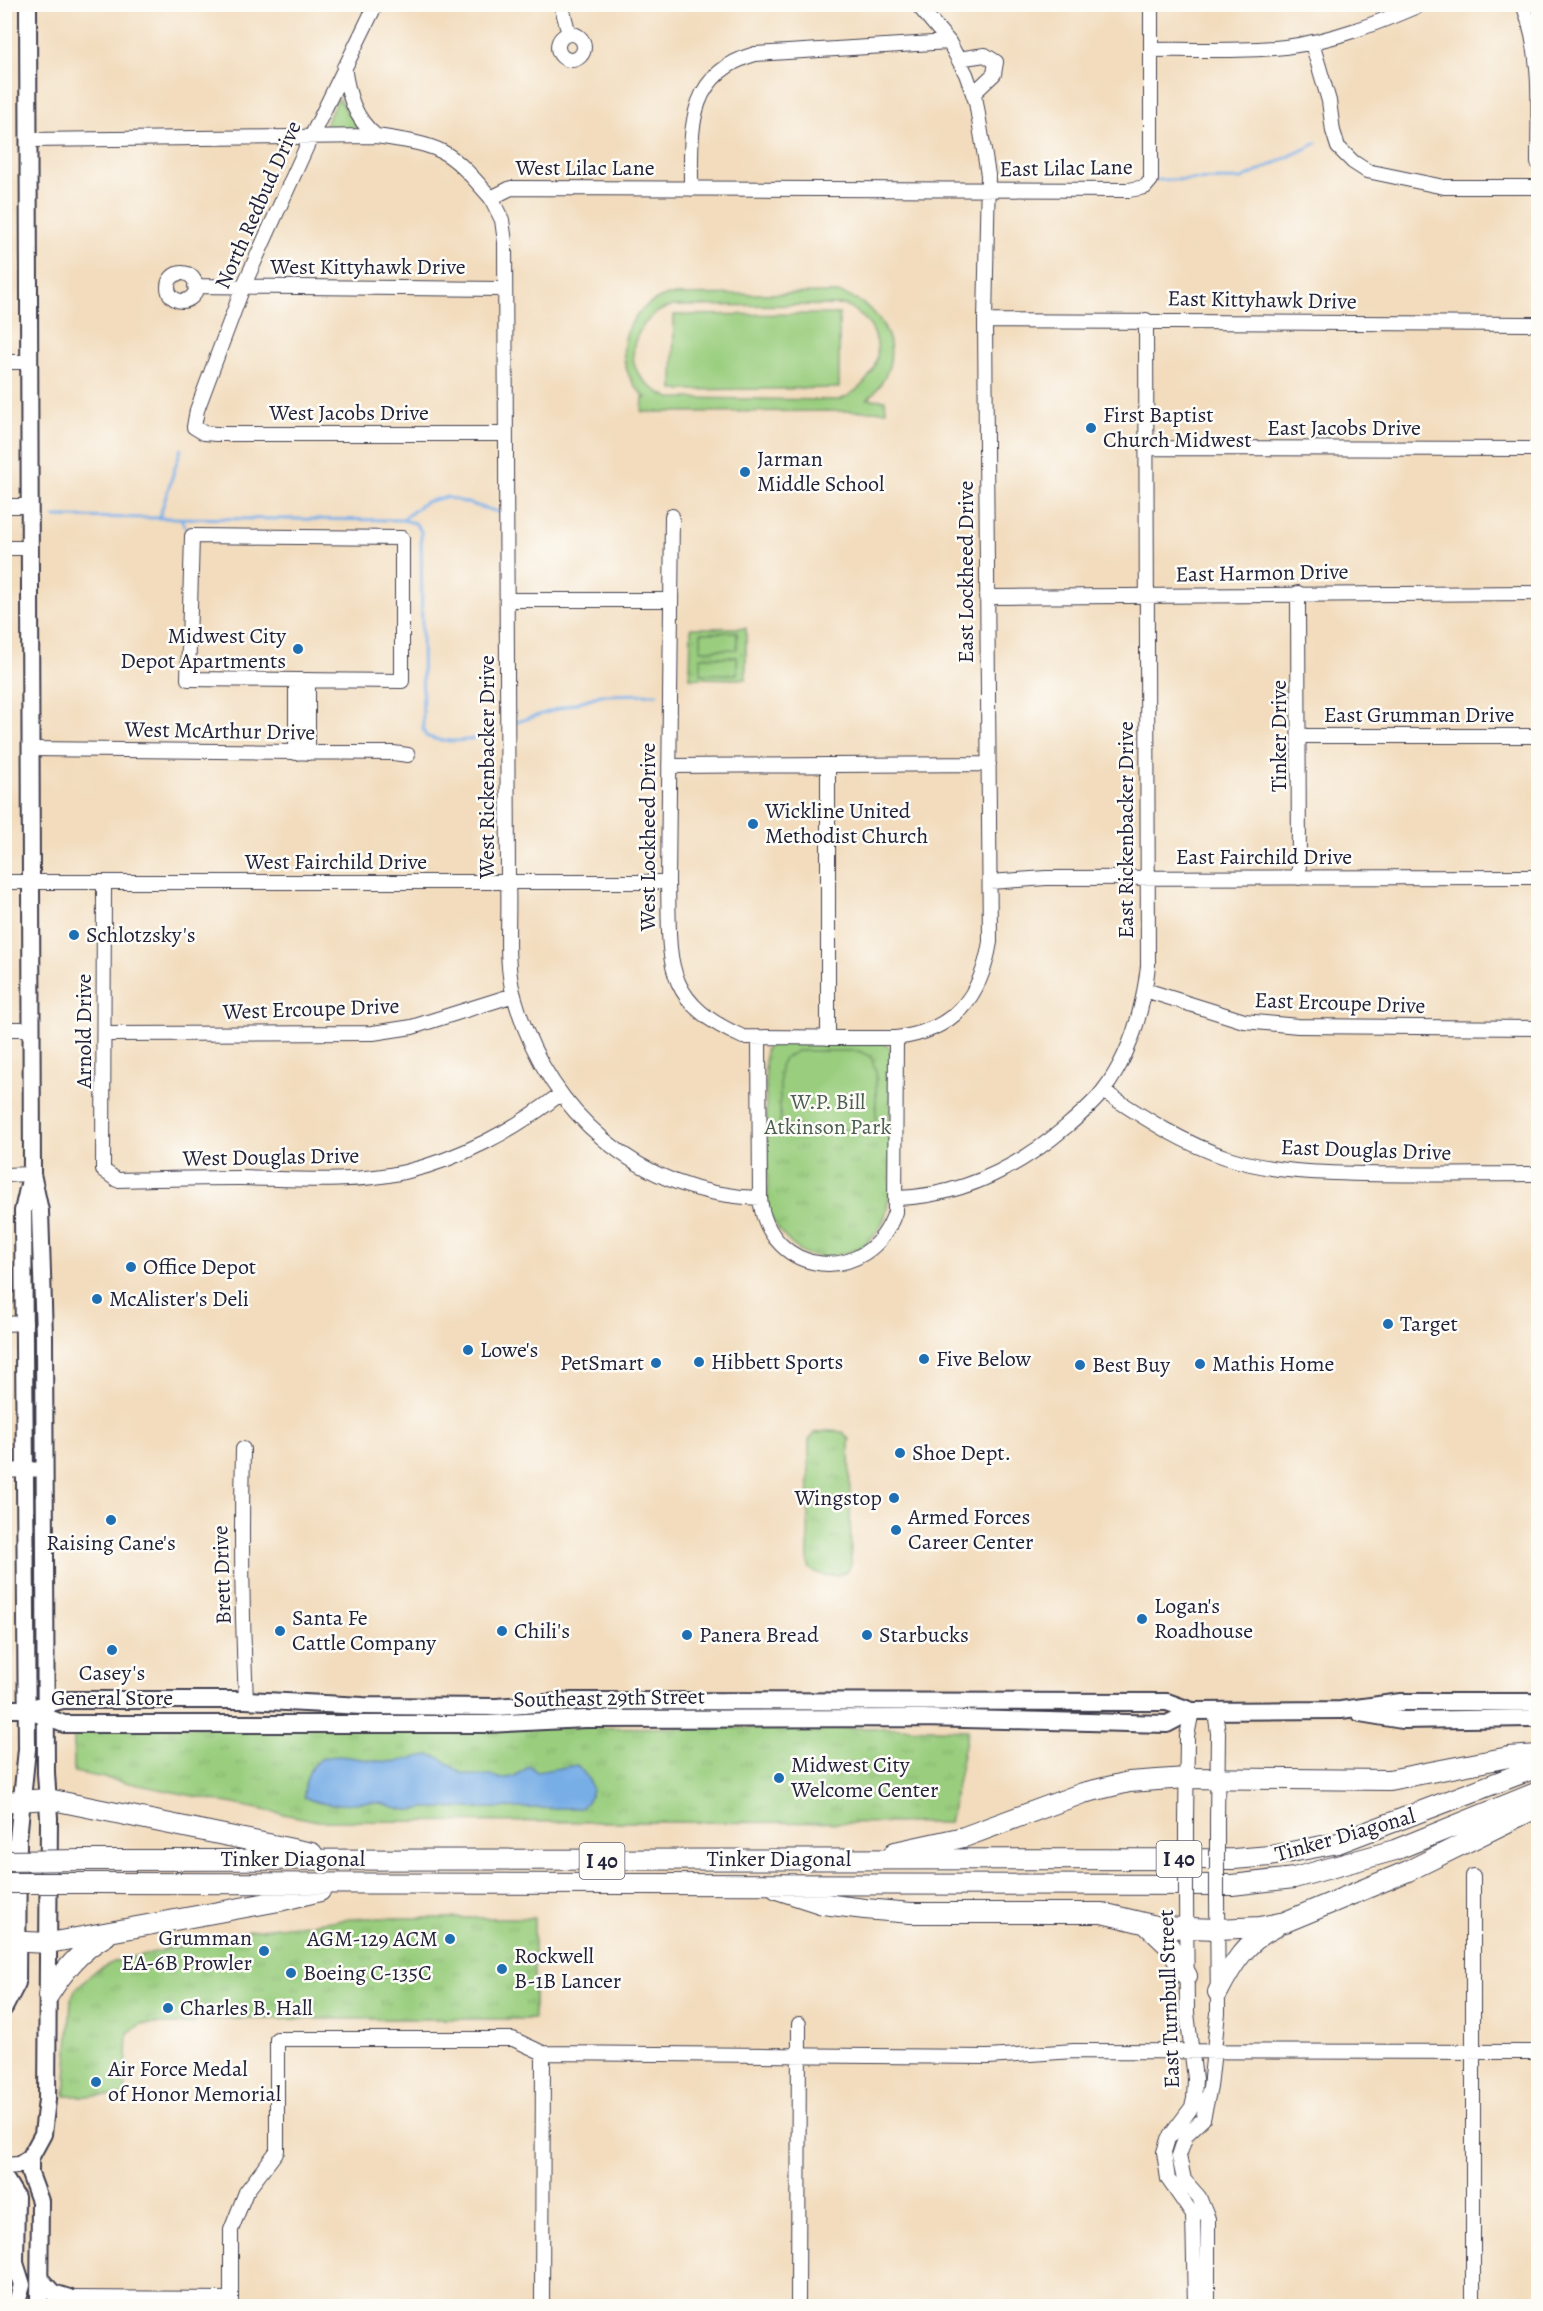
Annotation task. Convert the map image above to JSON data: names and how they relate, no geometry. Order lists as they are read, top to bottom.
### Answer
{
  "streets": {
    "highway": ["Tinker Diagonal", "I 40"],
    "main road": ["Southeast 29th Street"],
    "street": [
      "West Lilac Lane",
      "East Lilac Lane",
      "North Redbud Drive",
      "West Kittyhawk Drive",
      "East Kittyhawk Drive",
      "West Jacobs Drive",
      "East Jacobs Drive",
      "East Lockheed Drive",
      "East Harmon Drive",
      "East Grumman Drive",
      "West McArthur Drive",
      "Tinker Drive",
      "West Rickenbacker Drive",
      "East Rickenbacker Drive",
      "West Lockheed Drive",
      "East Fairchild Drive",
      "West Fairchild Drive",
      "East Ercoupe Drive",
      "West Ercoupe Drive",
      "Arnold Drive",
      "East Douglas Drive",
      "West Douglas Drive",
      "Brett Drive",
      "East Turnbull Street"
    ]
  },
  "crossings": [
    ["West Lilac Lane", "East Lilac Lane"],
    ["West Lilac Lane", "North Redbud Drive"],
    ["West Lilac Lane", "East Lockheed Drive"],
    ["West Lilac Lane", "West Rickenbacker Drive"],
    ["East Lilac Lane", "East Lockheed Drive"],
    ["North Redbud Drive", "West Kittyhawk Drive"],
    ["North Redbud Drive", "West Jacobs Drive"],
    ["West Kittyhawk Drive", "West Rickenbacker Drive"],
    ["East Kittyhawk Drive", "East Lockheed Drive"],
    ["East Kittyhawk Drive", "East Rickenbacker Drive"],
    ["West Jacobs Drive", "West Rickenbacker Drive"],
    ["East Jacobs Drive", "East Rickenbacker Drive"],
    ["East Lockheed Drive", "East Harmon Drive"],
    ["East Lockheed Drive", "West Lockheed Drive"],
    ["East Lockheed Drive", "East Fairchild Drive"],
    ["East Harmon Drive", "Tinker Drive"],
    ["East Harmon Drive", "East Rickenbacker Drive"],
    ["East Grumman Drive", "Tinker Drive"],
    ["Tinker Drive", "East Fairchild Drive"],
    ["West Rickenbacker Drive", "West Fairchild Drive"],
    ["West Rickenbacker Drive", "West Ercoupe Drive"],
    ["West Rickenbacker Drive", "West Douglas Drive"],
    ["East Rickenbacker Drive", "East Fairchild Drive"],
    ["East Rickenbacker Drive", "East Ercoupe Drive"],
    ["East Rickenbacker Drive", "East Douglas Drive"],
    ["West Lockheed Drive", "West Fairchild Drive"],
    ["West Fairchild Drive", "Arnold Drive"],
    ["West Ercoupe Drive", "Arnold Drive"],
    ["Arnold Drive", "West Douglas Drive"],
    ["Brett Drive", "Southeast 29th Street"],
    ["Southeast 29th Street", "East Turnbull Street"]
  ],
  "parks": ["W.P. Bill Atkinson Park"],
  "places": [
    "First Baptist Church Midwest",
    "Jarman Middle School",
    "Midwest City Depot Apartments",
    "Wickline United Methodist Church",
    "Schlotzsky's",
    "Office Depot",
    "McAlister's Deli",
    "Target",
    "Lowe's",
    "Five Below",
    "Hibbett Sports",
    "PetSmart",
    "Mathis Home",
    "Best Buy",
    "Shoe Dept.",
    "Wingstop",
    "Raising Cane's",
    "Armed Forces Career Center",
    "Logan's Roadhouse",
    "Santa Fe Cattle Company",
    "Chili's",
    "Panera Bread",
    "Starbucks",
    "Casey's General Store",
    "Midwest City Welcome Center",
    "AGM-129 ACM",
    "Grumman EA-6B Prowler",
    "Rockwell B-1B Lancer",
    "Boeing C-135C",
    "Charles B. Hall",
    "Air Force Medal of Honor Memorial"
  ]
}
